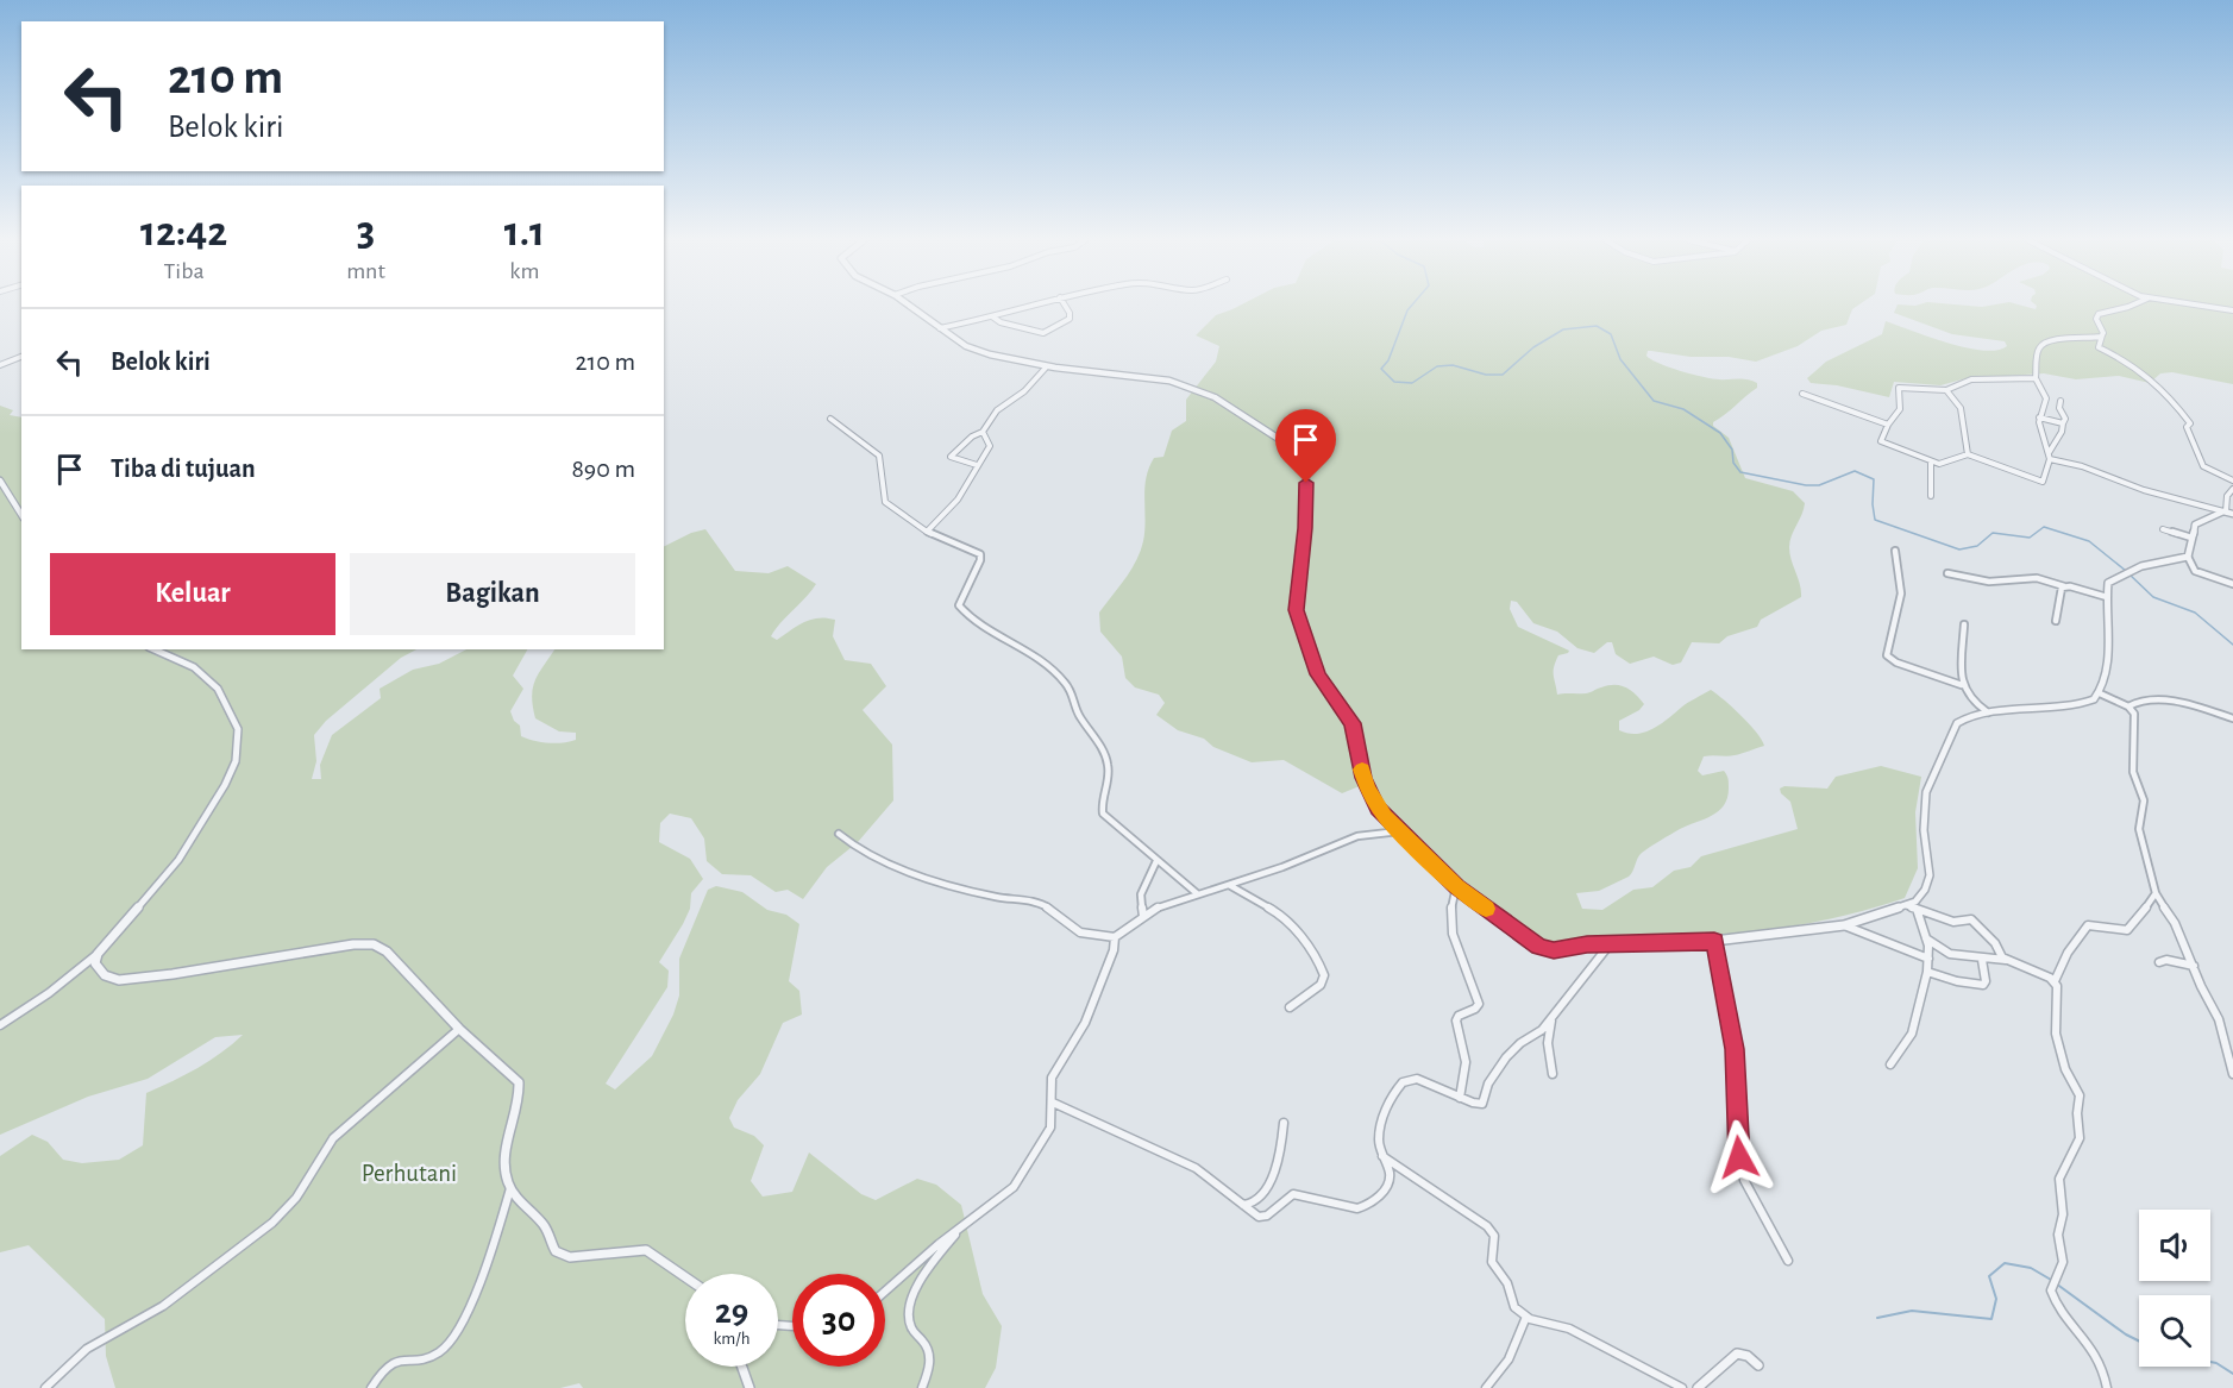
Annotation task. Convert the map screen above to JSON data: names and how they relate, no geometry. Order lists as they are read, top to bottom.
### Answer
{
  "parks": ["Perhutani"],
  "page": {
    "turn": ["210 m", "Belok kiri"],
    "eta": [
      "12:42",
      "Tiba",
      "3",
      "mnt",
      "1.1",
      "km"
    ],
    "list": [
      {
        "name": "Belok kiri",
        "value": "210 m"
      },
      {
        "name": "Tiba di tujuan",
        "value": "890 m"
      }
    ],
    "buttons": ["Keluar", "Bagikan"],
    "speed": "29 km/h",
    "limit": "30"
  }
}
